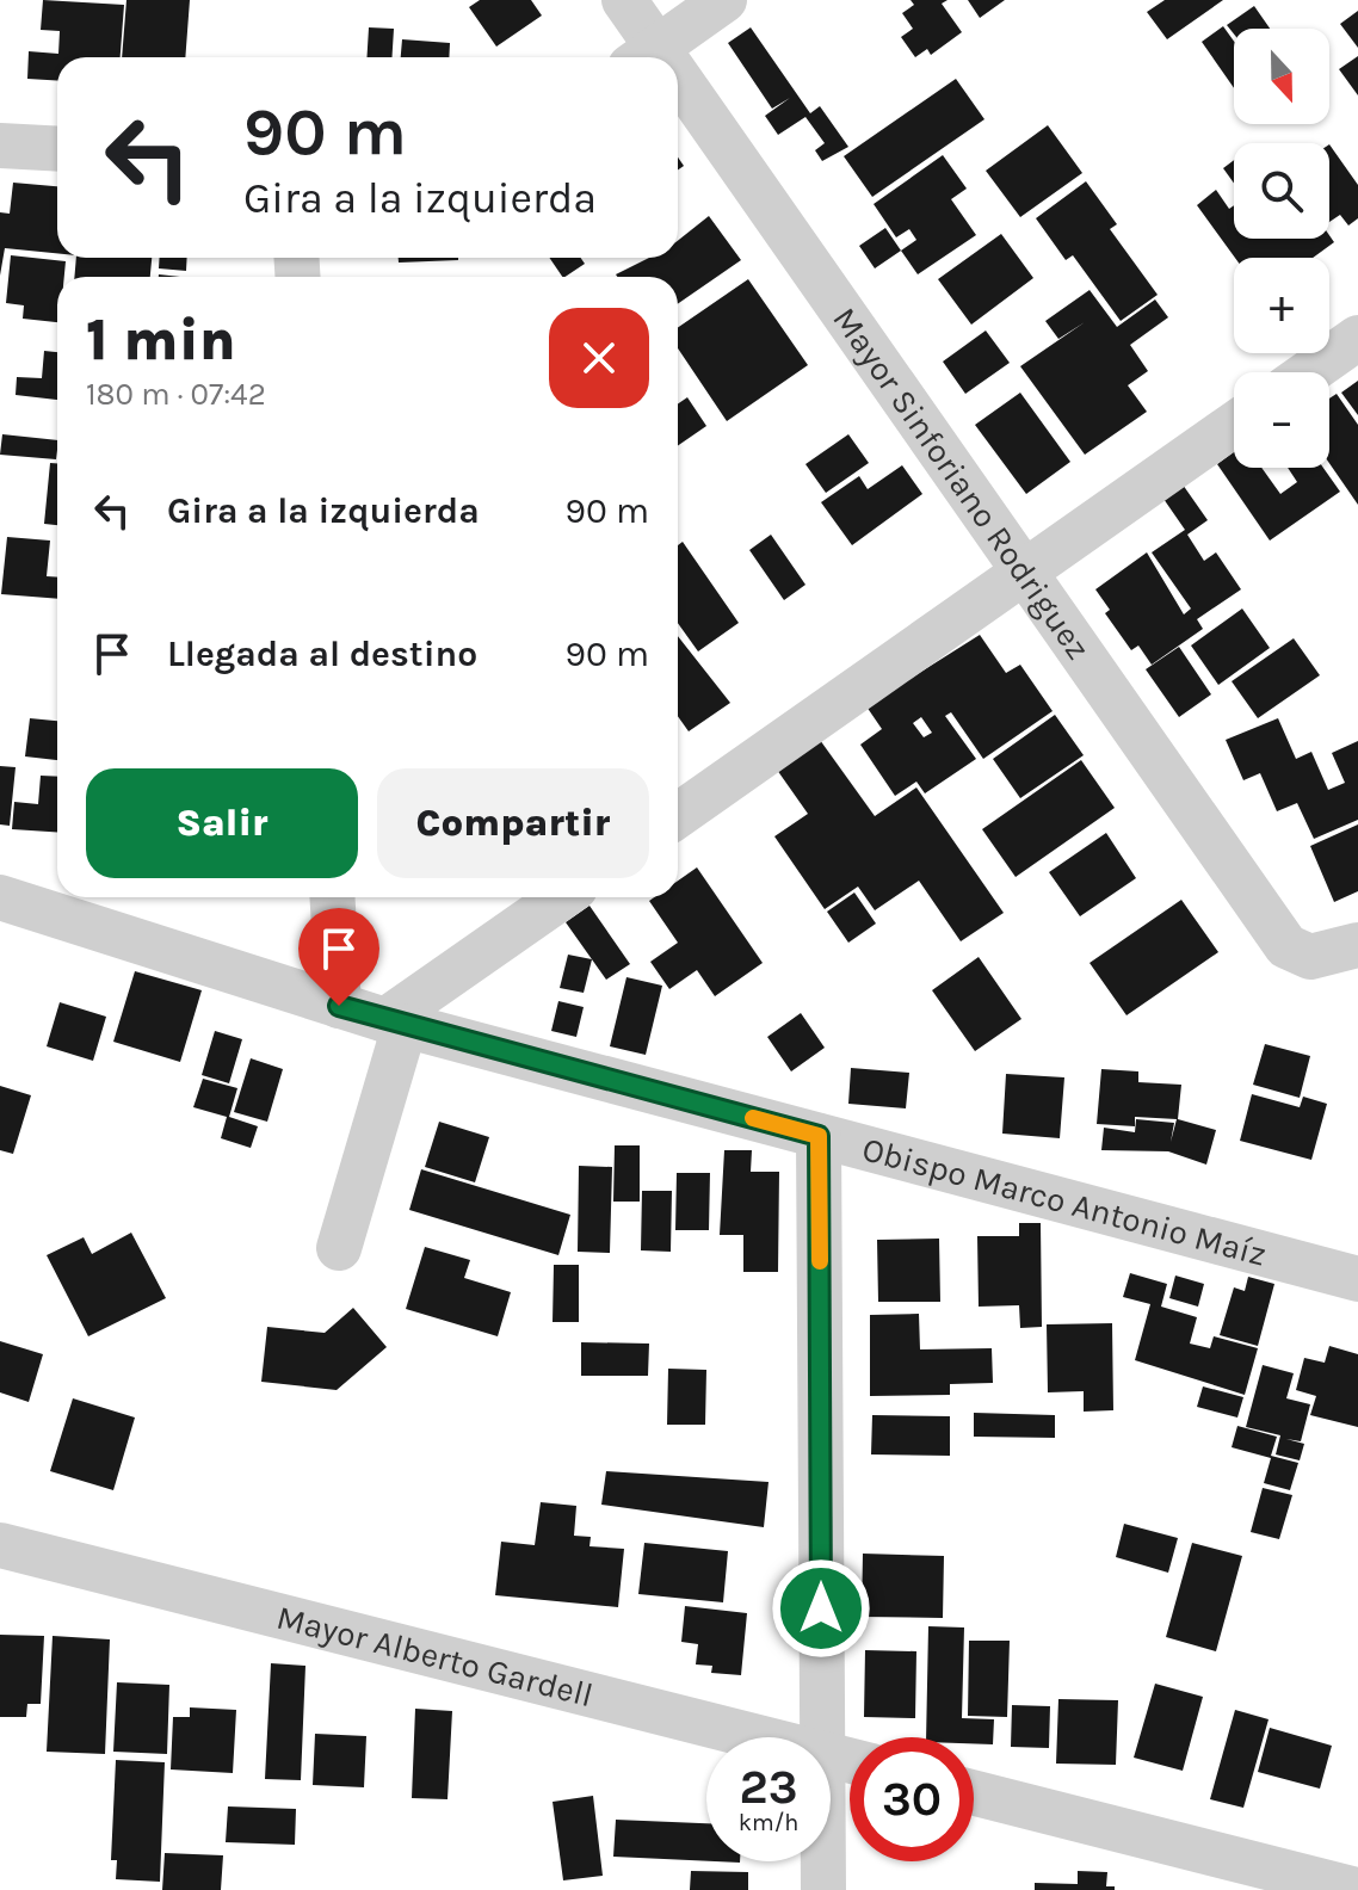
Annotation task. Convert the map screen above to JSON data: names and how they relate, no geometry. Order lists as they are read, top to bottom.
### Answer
{
  "streets": {
    "street": ["Mayor Sinforiano Rodriguez", "Obispo Marco Antonio Maíz", "Mayor Alberto Gardell"]
  },
  "north": "bottom",
  "page": {
    "map_buttons": ["+", "−"],
    "turn": ["90 m", "Gira a la izquierda"],
    "heading": ["1 min", "180 m · 07:42"],
    "list": [
      {
        "name": "Gira a la izquierda",
        "value": "90 m"
      },
      {
        "name": "Llegada al destino",
        "value": "90 m"
      }
    ],
    "buttons": ["Salir", "Compartir"],
    "speed": "23 km/h",
    "limit": "30"
  }
}
